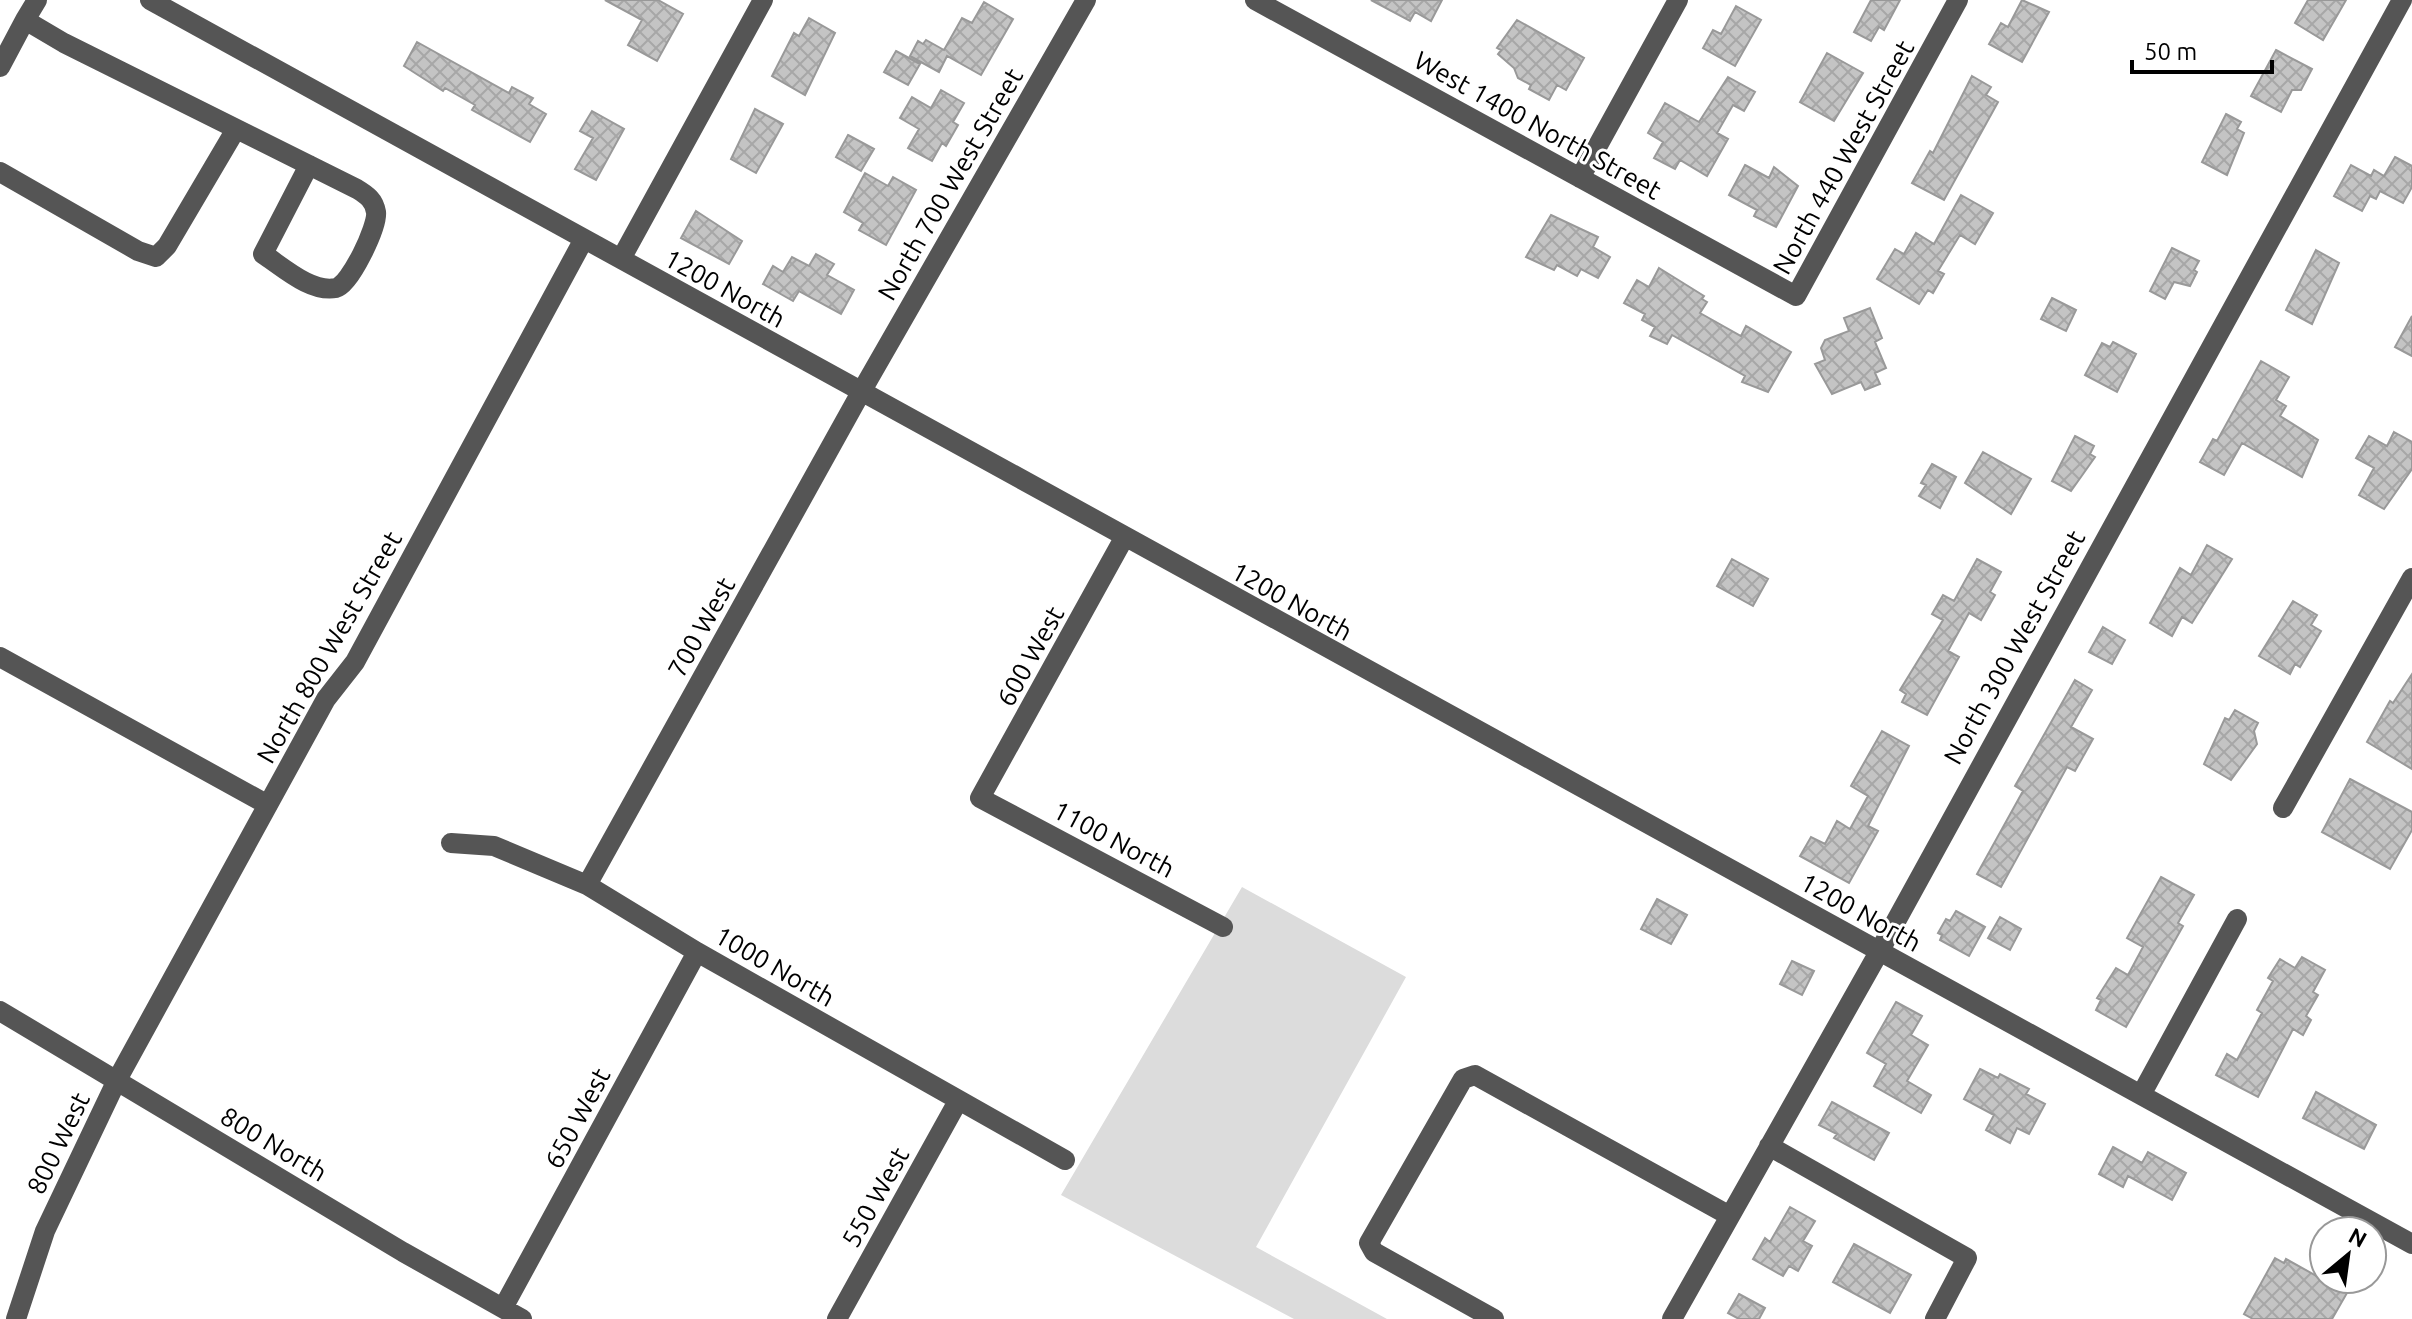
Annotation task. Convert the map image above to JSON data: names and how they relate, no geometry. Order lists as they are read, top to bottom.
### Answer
{
  "streets": {
    "street": [
      "West 1400 North Street",
      "North 440 West Street",
      "North 700 West Street",
      "1200 North",
      "700 West",
      "North 800 West Street",
      "North 300 West Street",
      "600 West",
      "1100 North",
      "1000 North",
      "650 West",
      "800 West",
      "800 North",
      "550 West"
    ]
  },
  "crossings": [
    ["West 1400 North Street", "North 440 West Street"],
    ["North 700 West Street", "1200 North"],
    ["North 700 West Street", "700 West"],
    ["1200 North", "700 West"],
    ["1200 North", "North 800 West Street"],
    ["1200 North", "North 300 West Street"],
    ["1200 North", "600 West"],
    ["700 West", "1000 North"],
    ["North 800 West Street", "800 West"],
    ["North 800 West Street", "800 North"],
    ["600 West", "1100 North"],
    ["1000 North", "650 West"],
    ["1000 North", "550 West"],
    ["650 West", "800 North"],
    ["800 West", "800 North"]
  ],
  "scale_bar": "50 m",
  "north": "top right"
}
